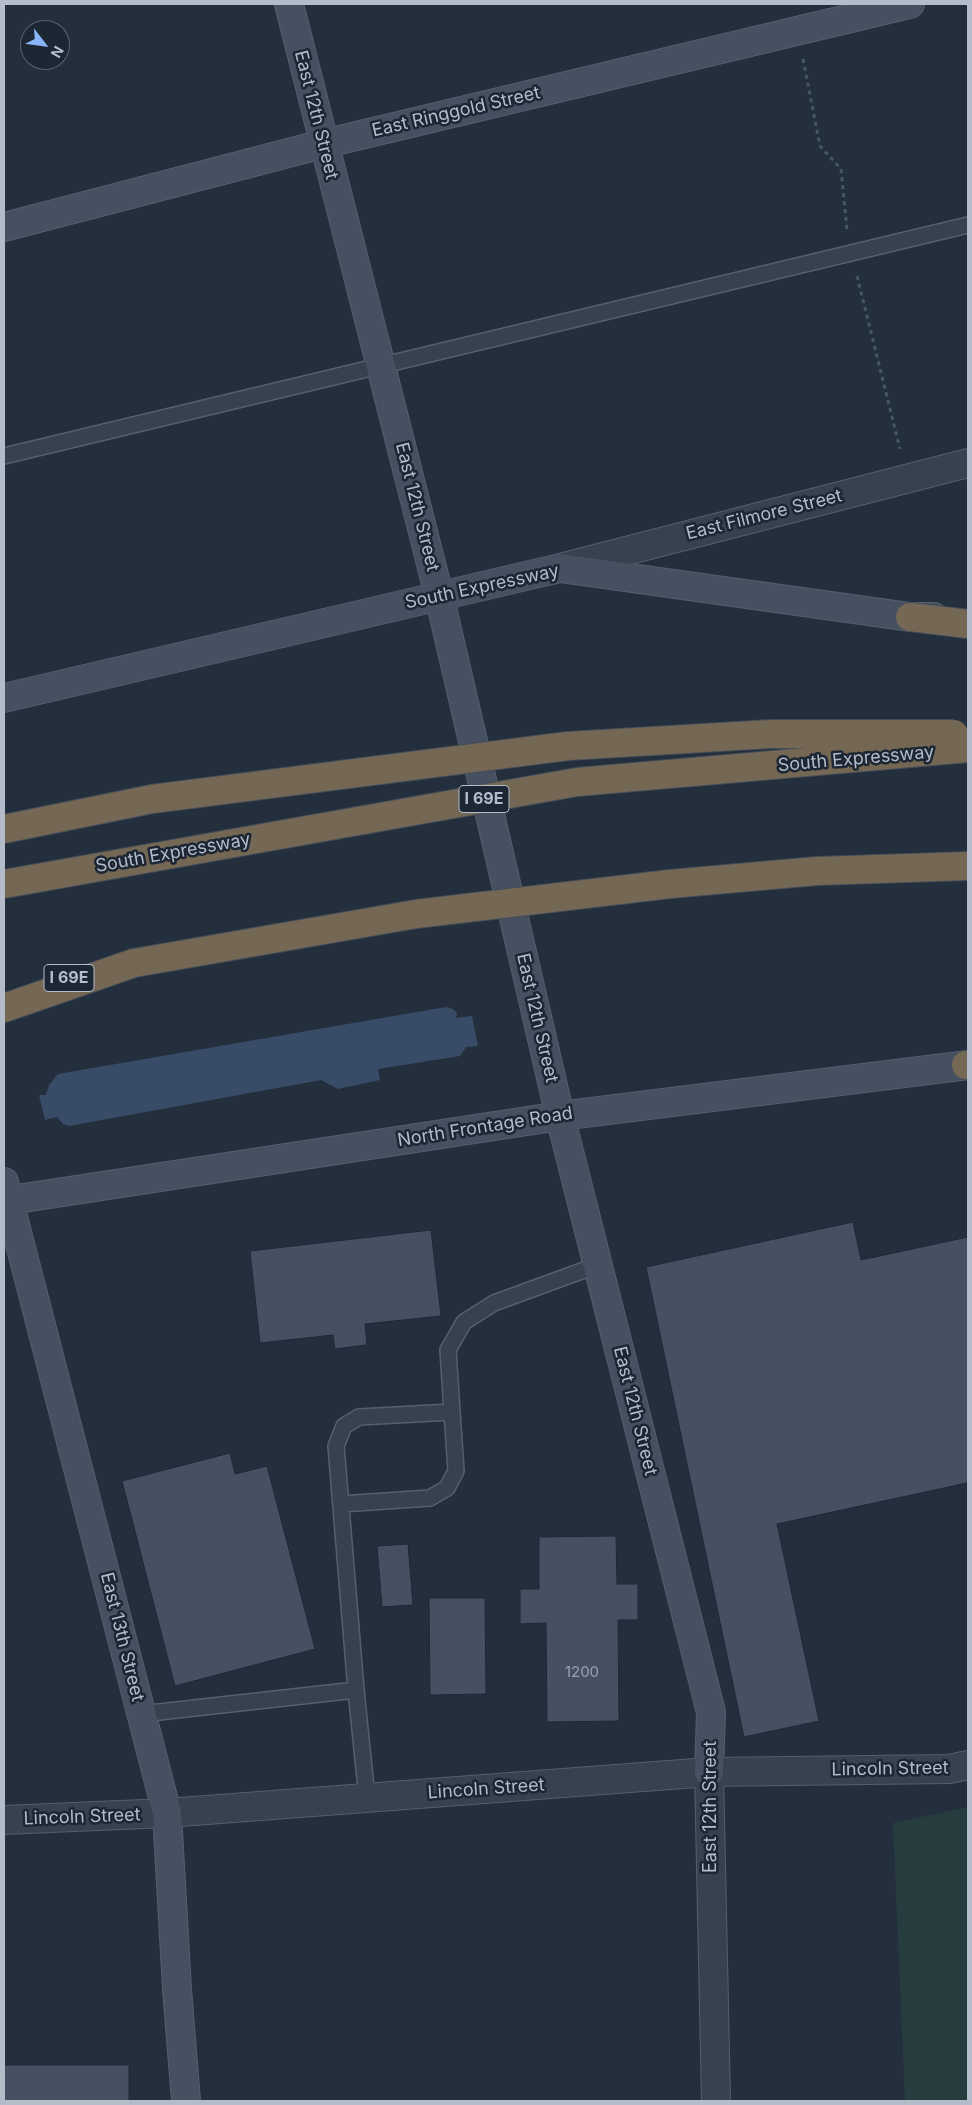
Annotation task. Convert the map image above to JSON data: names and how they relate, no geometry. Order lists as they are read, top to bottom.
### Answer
{
  "streets": {
    "highway": ["South Expressway", "I 69E"],
    "main road": [
      "East Ringgold Street",
      "East 12th Street",
      "North Frontage Road",
      "East 13th Street"
    ],
    "street": ["East Filmore Street", "Lincoln Street"]
  },
  "crossings": [
    ["East Ringgold Street", "East 12th Street"],
    ["East 12th Street", "South Expressway"],
    ["East 12th Street", "North Frontage Road"],
    ["East 12th Street", "Lincoln Street"],
    ["East Filmore Street", "South Expressway"],
    ["North Frontage Road", "East 13th Street"],
    ["East 13th Street", "Lincoln Street"]
  ],
  "house_numbers": ["1200"],
  "north": "bottom right"
}
